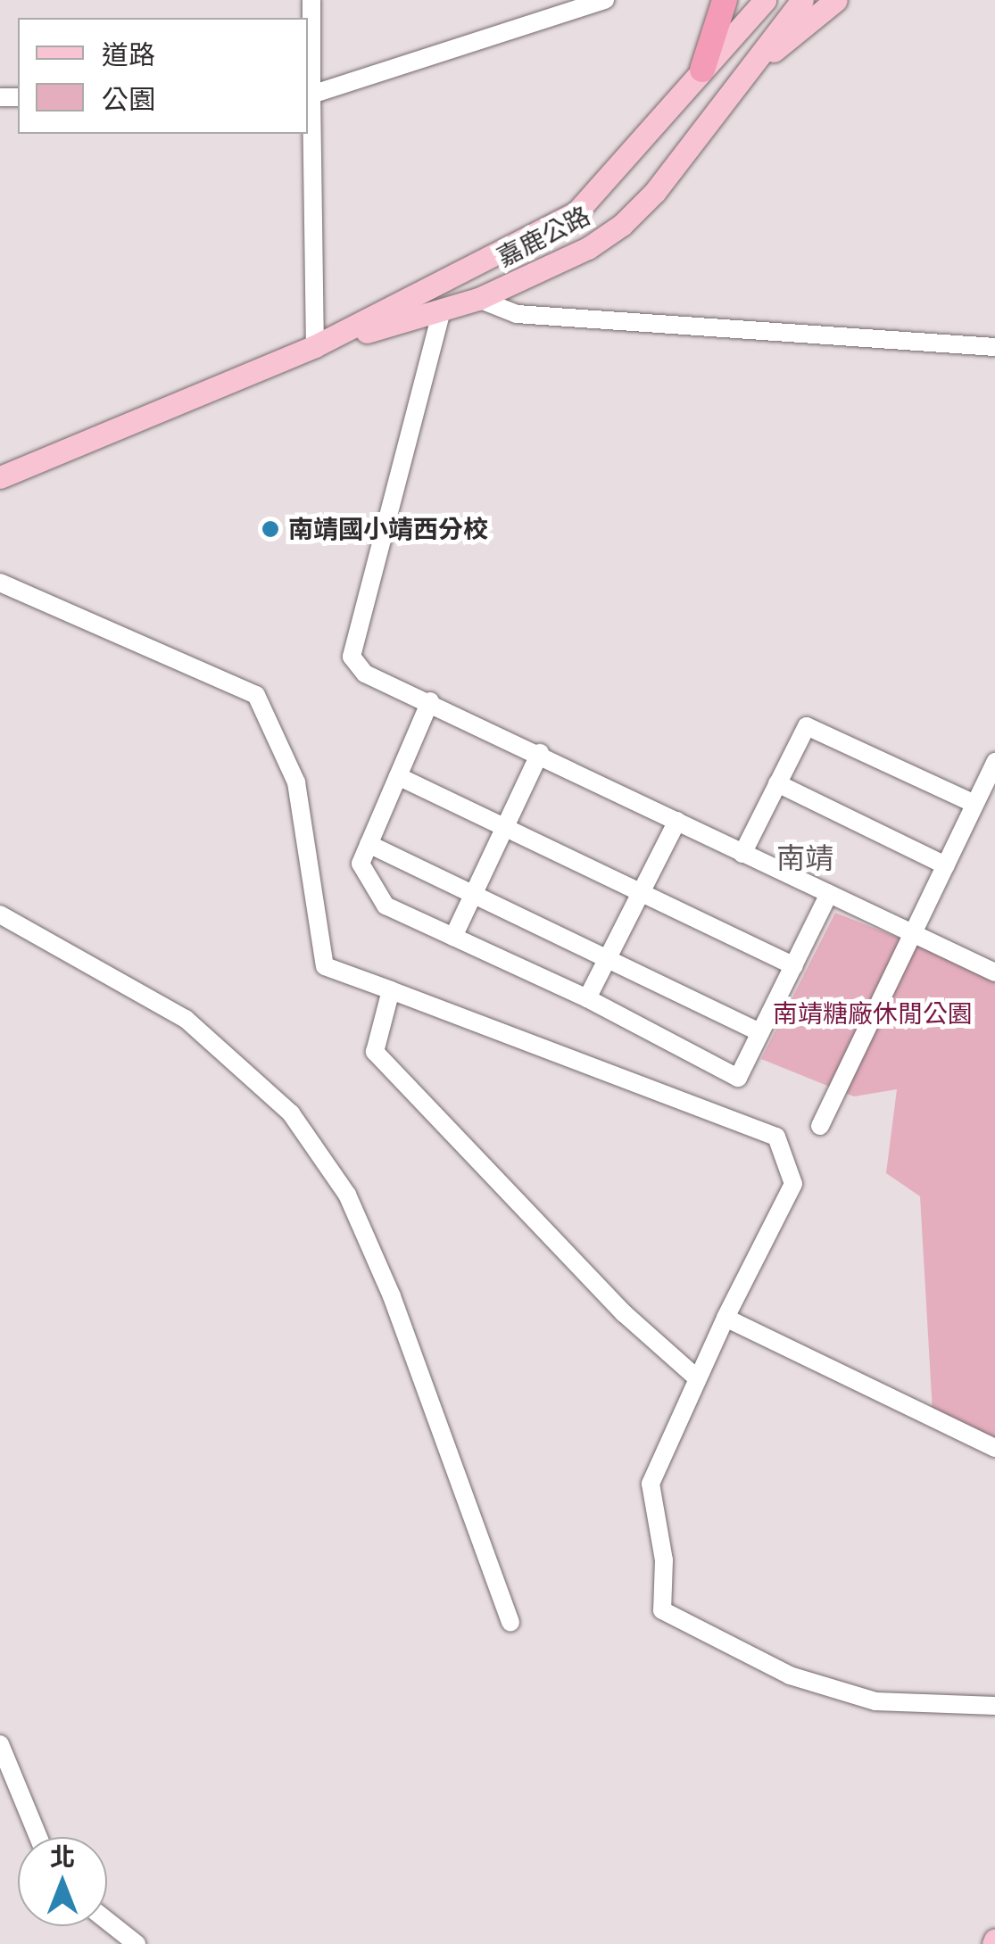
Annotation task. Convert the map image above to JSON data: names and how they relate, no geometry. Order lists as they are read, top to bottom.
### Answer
{
  "streets": {
    "main road": ["嘉鹿公路"]
  },
  "districts": ["南靖"],
  "parks": ["南靖糖廠休閒公園"],
  "places": ["南靖國小靖西分校"],
  "legend": ["道路", "公園"],
  "north": "top"
}
